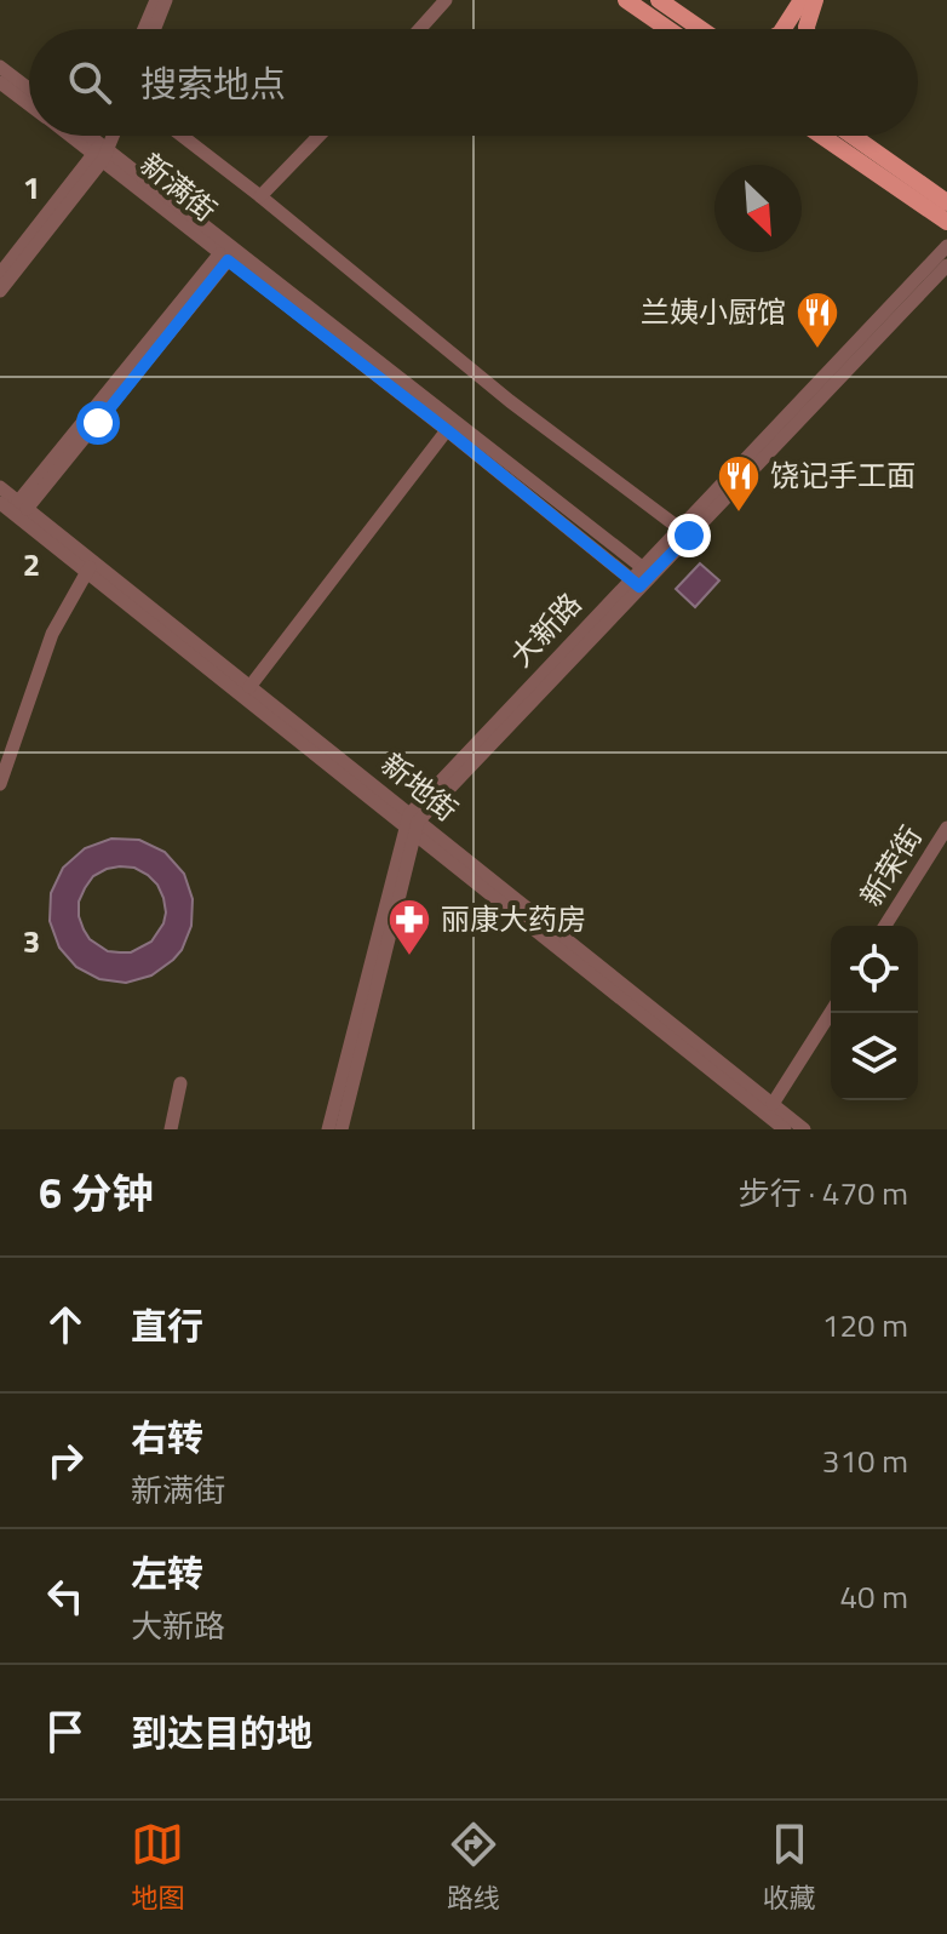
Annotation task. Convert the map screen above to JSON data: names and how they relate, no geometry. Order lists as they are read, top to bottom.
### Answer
{
  "streets": {
    "street": [
      "新满街",
      "大新路",
      "新地街",
      "新荣街"
    ]
  },
  "crossings": [
    ["新满街", "大新路"],
    ["大新路", "新地街"]
  ],
  "places": {
    "restaurant": ["兰姨小厨馆", "饶记手工面"],
    "pharmacy": ["丽康大药房"]
  },
  "north": "bottom right",
  "page": {
    "search": "搜索地点",
    "heading": ["6 分钟", "步行 · 470 m"],
    "list": [
      ["直行", "120 m"],
      ["右转", "新满街", "310 m"],
      ["左转", "大新路", "40 m"],
      "到达目的地"
    ],
    "nav": ["地图", "路线", "收藏"]
  },
  "grid": {
    "rows": ["1", "2", "3"]
  }
}
